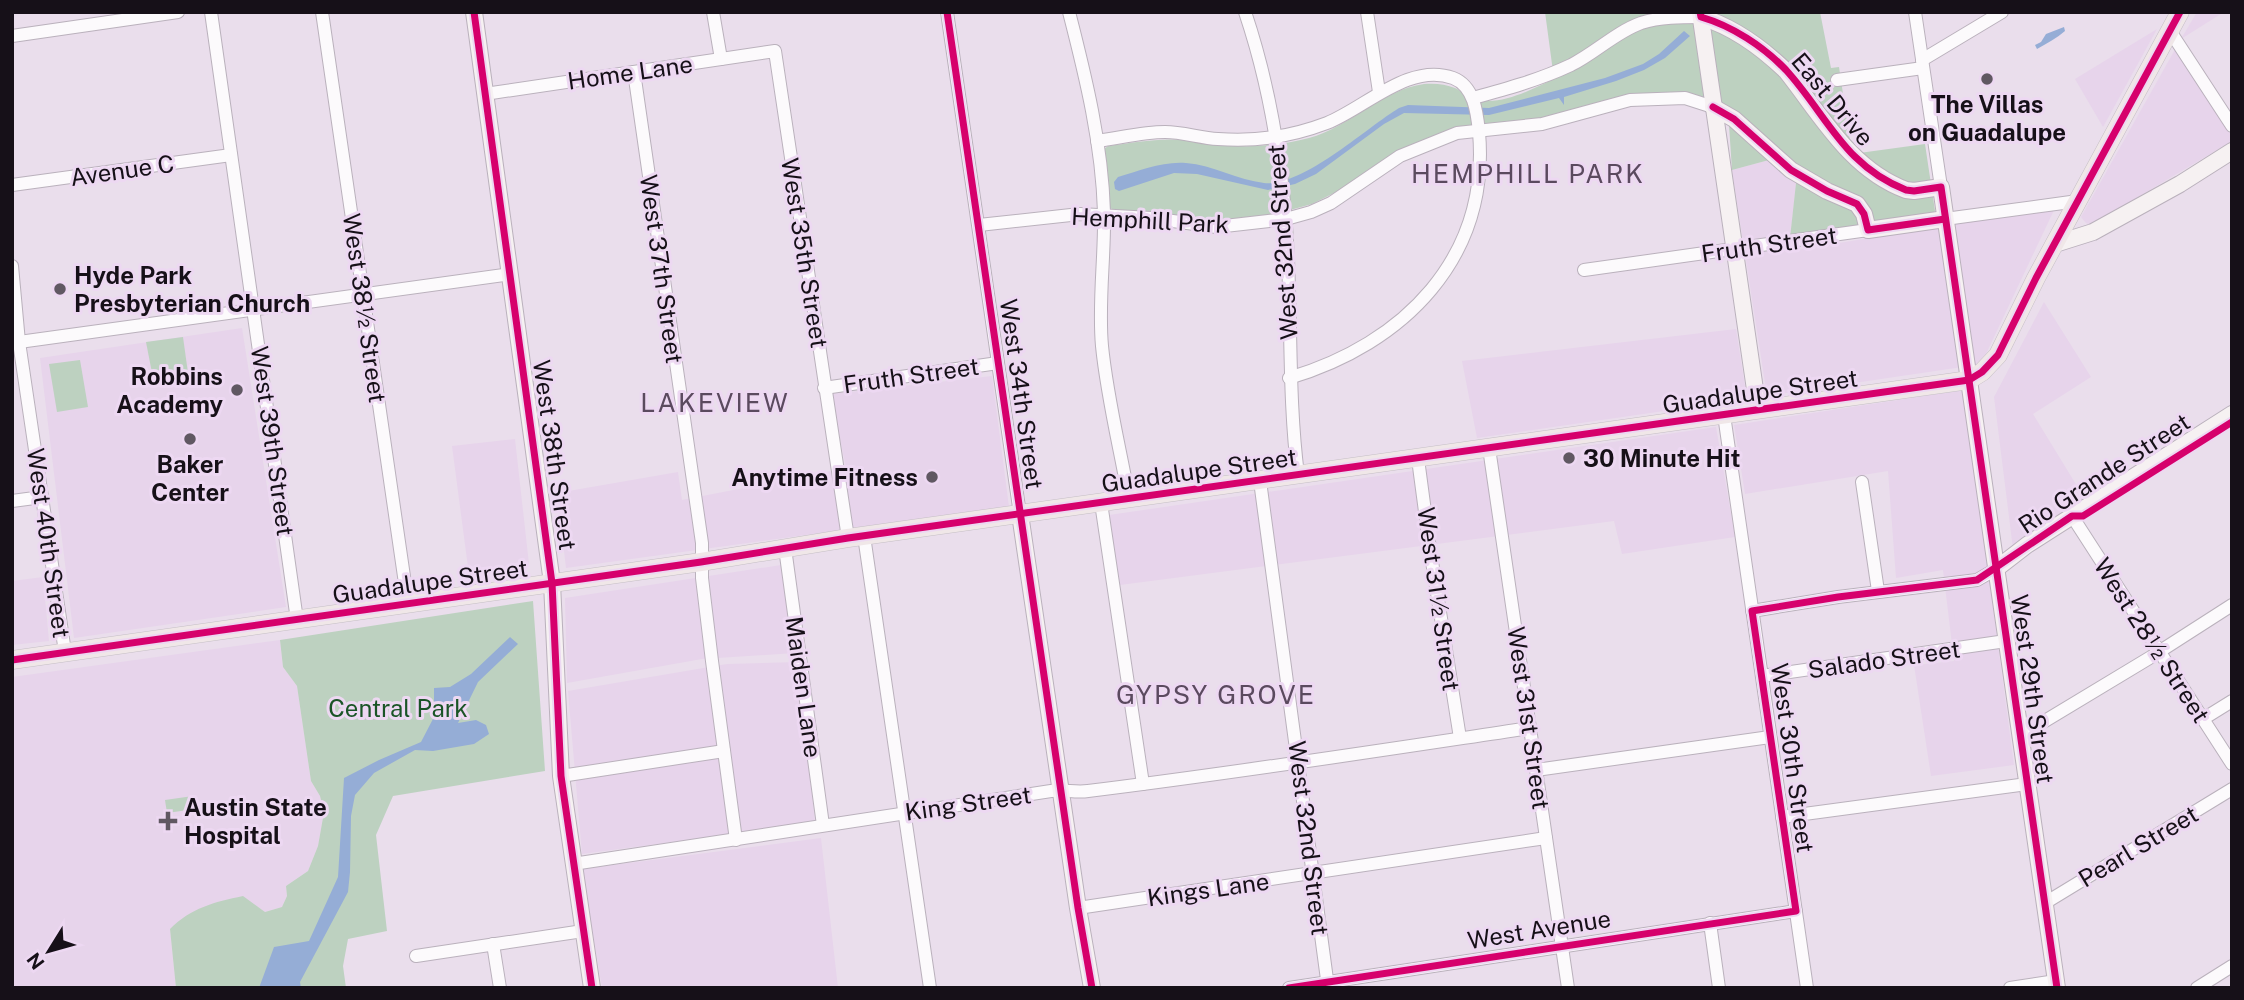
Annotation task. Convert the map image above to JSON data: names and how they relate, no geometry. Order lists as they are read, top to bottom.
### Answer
{
  "streets": {
    "main road": ["Guadalupe Street"],
    "street": [
      "Home Lane",
      "East Drive",
      "Avenue C",
      "Hemphill Park",
      "West 32nd Street",
      "Fruth Street",
      "West 35th Street",
      "West 37th Street",
      "West 38½ Street",
      "West 34th Street",
      "West 39th Street",
      "West 38th Street",
      "Rio Grande Street",
      "West 40th Street",
      "West 31½ Street",
      "West 28½ Street",
      "Salado Street",
      "Maiden Lane",
      "West 29th Street",
      "West 31st Street",
      "West 30th Street",
      "King Street",
      "Pearl Street",
      "Kings Lane",
      "West Avenue"
    ]
  },
  "crossings": [
    ["Home Lane", "West 35th Street"],
    ["Home Lane", "West 37th Street"],
    ["Home Lane", "West 38th Street"],
    ["East Drive", "Hemphill Park"],
    ["East Drive", "West 29th Street"],
    ["Avenue C", "West 39th Street"],
    ["Hemphill Park", "West 32nd Street"],
    ["Hemphill Park", "West 34th Street"],
    ["West 32nd Street", "Guadalupe Street"],
    ["West 32nd Street", "King Street"],
    ["West 32nd Street", "Kings Lane"],
    ["West 32nd Street", "West Avenue"],
    ["Fruth Street", "West 35th Street"],
    ["Fruth Street", "West 34th Street"],
    ["Fruth Street", "West 29th Street"],
    ["West 35th Street", "Guadalupe Street"],
    ["West 35th Street", "King Street"],
    ["West 37th Street", "Guadalupe Street"],
    ["West 37th Street", "King Street"],
    ["West 38½ Street", "Guadalupe Street"],
    ["Guadalupe Street", "West 34th Street"],
    ["Guadalupe Street", "West 39th Street"],
    ["Guadalupe Street", "West 38th Street"],
    ["Guadalupe Street", "West 40th Street"],
    ["Guadalupe Street", "West 31½ Street"],
    ["Guadalupe Street", "Maiden Lane"],
    ["Guadalupe Street", "West 29th Street"],
    ["Guadalupe Street", "West 31st Street"],
    ["Guadalupe Street", "West 30th Street"],
    ["West 34th Street", "King Street"],
    ["West 34th Street", "Kings Lane"],
    ["West 38th Street", "King Street"],
    ["Rio Grande Street", "West 28½ Street"],
    ["Rio Grande Street", "West 29th Street"],
    ["Rio Grande Street", "West 30th Street"],
    ["West 31½ Street", "King Street"],
    ["Salado Street", "West 29th Street"],
    ["Salado Street", "West 30th Street"],
    ["Maiden Lane", "King Street"],
    ["West 29th Street", "Pearl Street"],
    ["West 31st Street", "King Street"],
    ["West 31st Street", "Kings Lane"],
    ["West 31st Street", "West Avenue"],
    ["West 30th Street", "West Avenue"]
  ],
  "districts": ["HEMPHILL PARK", "LAKEVIEW", "GYPSY GROVE"],
  "parks": ["Central Park"],
  "places": {
    "other": [
      "The Villas on Guadalupe",
      "Hyde Park Presbyterian Church",
      "Robbins Academy",
      "Baker Center",
      "30 Minute Hit",
      "Anytime Fitness"
    ],
    "health": ["Austin State Hospital"]
  },
  "north": "bottom left"
}
